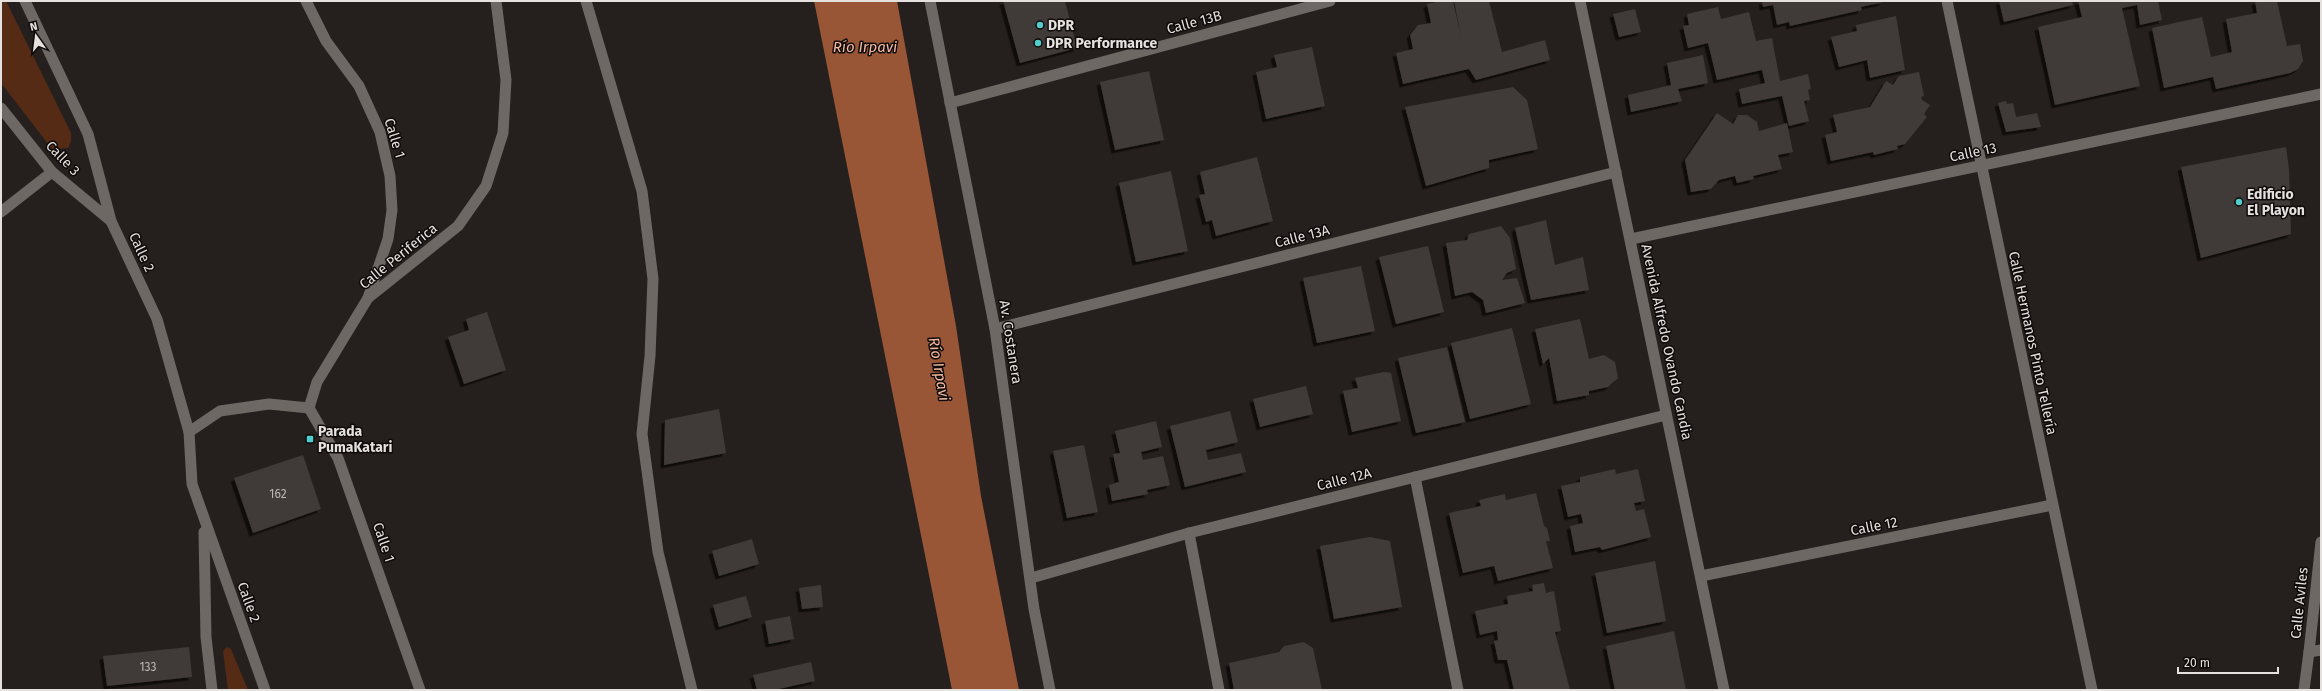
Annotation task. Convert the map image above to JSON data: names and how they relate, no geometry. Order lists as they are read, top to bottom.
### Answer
{
  "streets": {
    "street": [
      "Calle 13B",
      "Calle 1",
      "Calle 13",
      "Calle 3",
      "Calle 13A",
      "Calle 2",
      "Calle Periferica",
      "Av. Costanera",
      "Avenida Alfredo Ovando Candia",
      "Calle Hermanos Pinto Tellería",
      "Calle 12A",
      "Calle 12",
      "Calle Aviles"
    ]
  },
  "crossings": [
    ["Calle 13B", "Av. Costanera"],
    ["Calle 1", "Calle Periferica"],
    ["Calle 13", "Avenida Alfredo Ovando Candia"],
    ["Calle 13", "Calle Hermanos Pinto Tellería"],
    ["Calle 3", "Calle 2"],
    ["Calle 13A", "Av. Costanera"],
    ["Calle 13A", "Avenida Alfredo Ovando Candia"],
    ["Av. Costanera", "Calle 12A"],
    ["Avenida Alfredo Ovando Candia", "Calle 12A"],
    ["Avenida Alfredo Ovando Candia", "Calle 12"],
    ["Calle Hermanos Pinto Tellería", "Calle 12"]
  ],
  "water": ["Río Irpavi"],
  "places": {
    "other": ["DPR", "DPR Performance", "Edificio El Playon"],
    "transit": ["Parada PumaKatari"]
  },
  "house_numbers": ["162", "133"],
  "scale_bar": "20 m",
  "north": "top"
}
